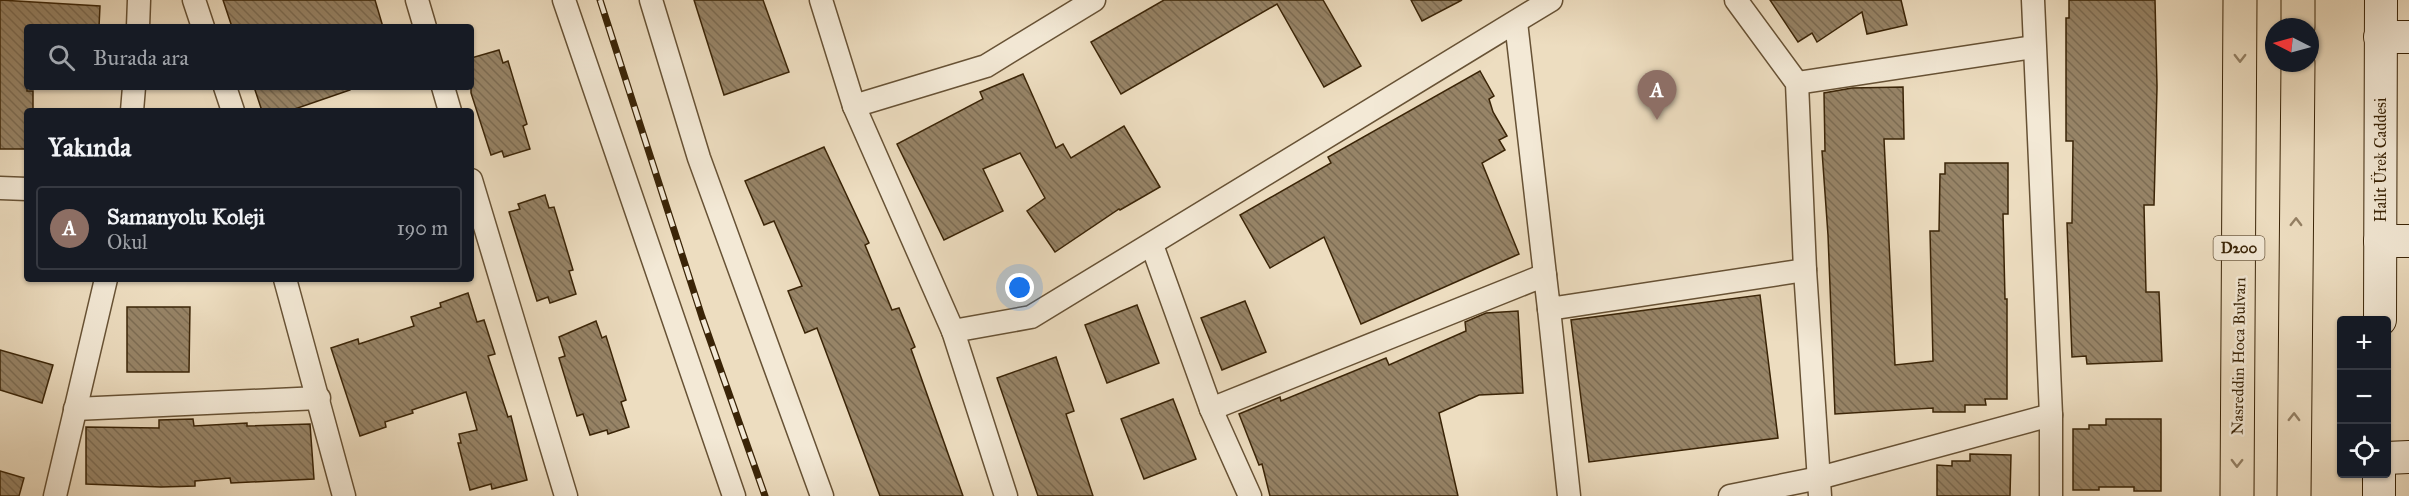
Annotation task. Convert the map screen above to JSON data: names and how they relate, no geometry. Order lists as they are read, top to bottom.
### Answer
{
  "streets": {
    "highway": ["D200", "Nasreddin Hoca Bulvarı"],
    "street": ["Halit Ürek Caddesi"]
  },
  "north": "left",
  "page": {
    "search": "Burada ara",
    "pins": "A",
    "heading": "Yakında",
    "list": [
      {
        "mark": "A",
        "name": "Samanyolu Koleji",
        "note": "Okul",
        "value": "190 m"
      }
    ],
    "map_buttons": ["+", "−"]
  }
}
